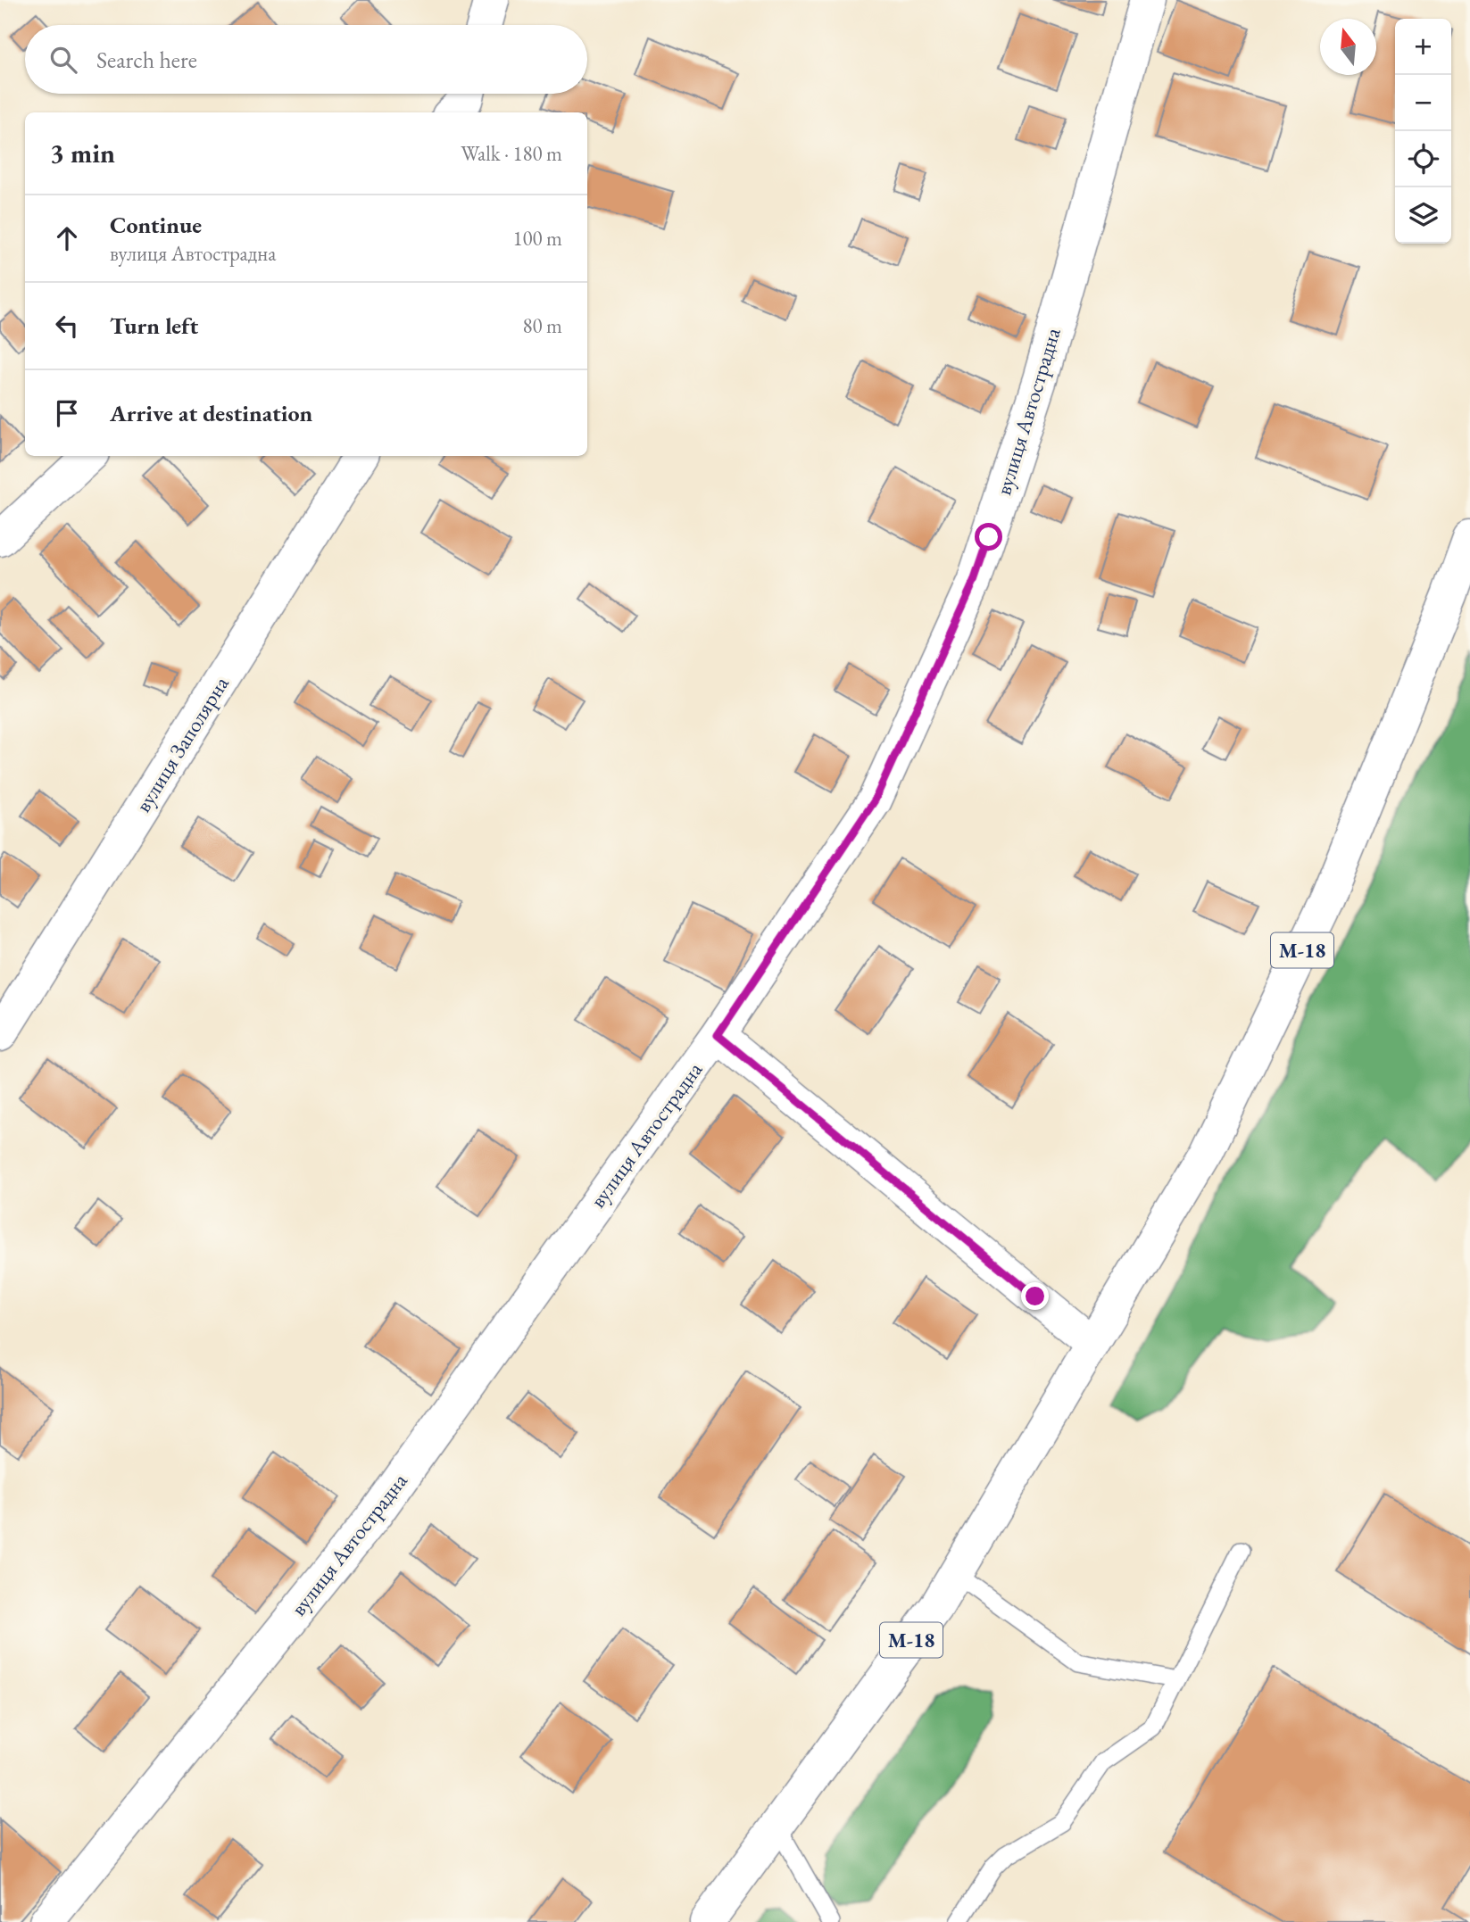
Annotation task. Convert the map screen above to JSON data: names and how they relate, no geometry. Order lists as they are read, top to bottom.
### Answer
{
  "streets": {
    "main road": ["вулиця Автострадна", "вулиця Заполярна", "М-18"]
  },
  "north": "top",
  "page": {
    "map_buttons": ["+", "−"],
    "search": "Search here",
    "heading": ["3 min", "Walk · 180 m"],
    "list": [
      ["Continue", "вулиця Автострадна", "100 m"],
      ["Turn left", "80 m"],
      "Arrive at destination"
    ]
  }
}
